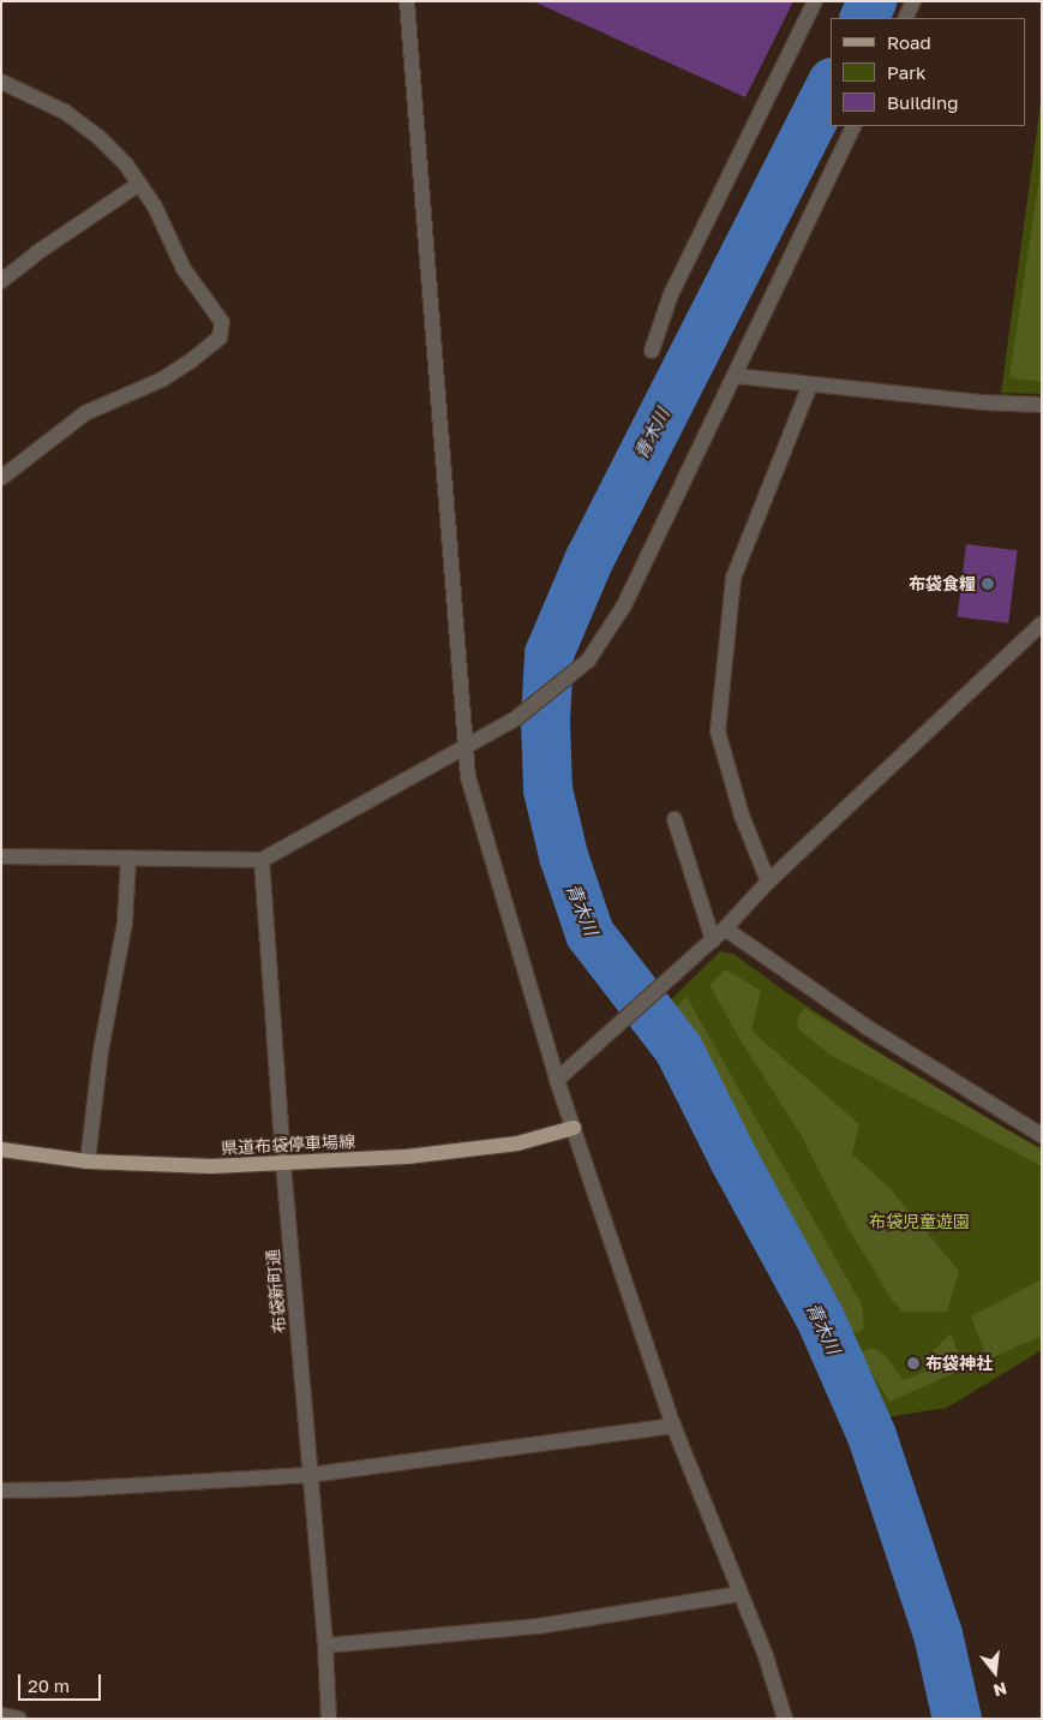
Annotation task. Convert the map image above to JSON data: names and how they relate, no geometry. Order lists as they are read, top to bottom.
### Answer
{
  "streets": {
    "main road": ["県道布袋停車場線"],
    "street": ["布袋新町通"]
  },
  "crossings": [
    ["県道布袋停車場線", "布袋新町通"]
  ],
  "water": ["青木川"],
  "parks": ["布袋児童遊園"],
  "places": ["布袋食糧", "布袋神社"],
  "legend": ["Road", "Park", "Building"],
  "scale_bar": "20 m",
  "north": "bottom"
}
